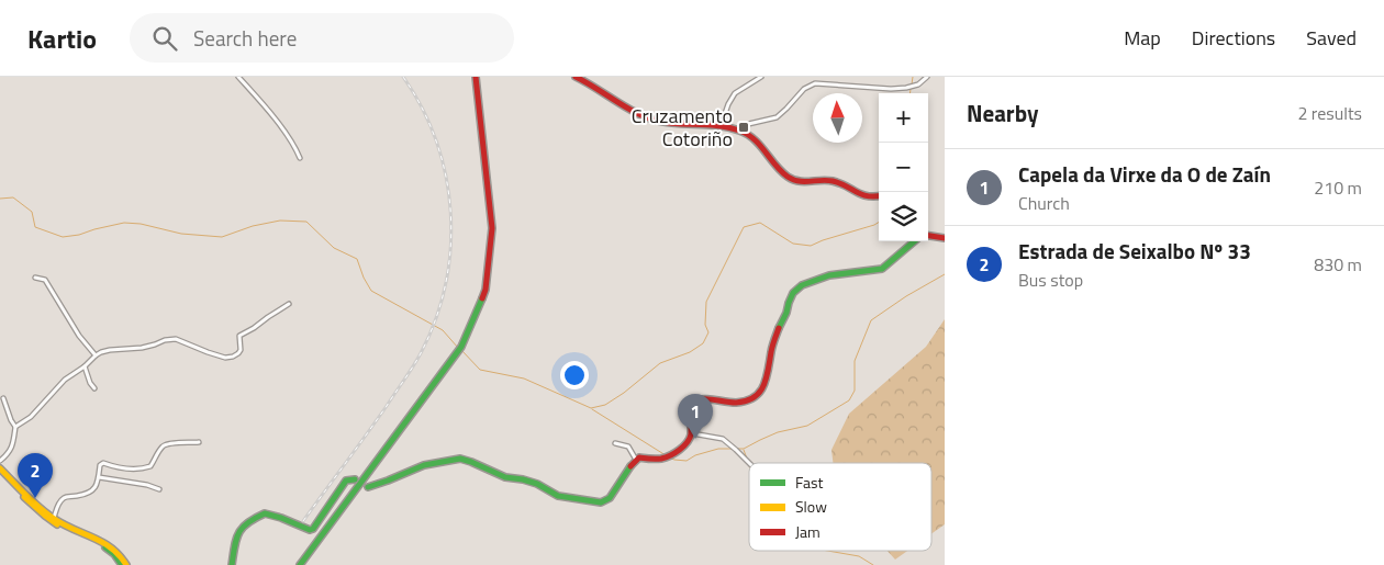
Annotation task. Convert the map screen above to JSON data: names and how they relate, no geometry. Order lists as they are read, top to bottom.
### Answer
{
  "places": {
    "transit": ["Cruzamento Cotoriño"]
  },
  "legend": ["Fast", "Slow", "Jam"],
  "north": "top",
  "page": {
    "header": "Kartio",
    "search": "Search here",
    "nav": ["Map", "Directions", "Saved"],
    "heading": ["Nearby", "2 results"],
    "map_buttons": ["+", "−"],
    "list": [
      {
        "mark": "1",
        "name": "Capela da Virxe da O de Zaín",
        "note": "Church",
        "value": "210 m"
      },
      {
        "mark": "2",
        "name": "Estrada de Seixalbo Nº 33",
        "note": "Bus stop",
        "value": "830 m"
      }
    ],
    "pins": ["1", "2"]
  }
}
